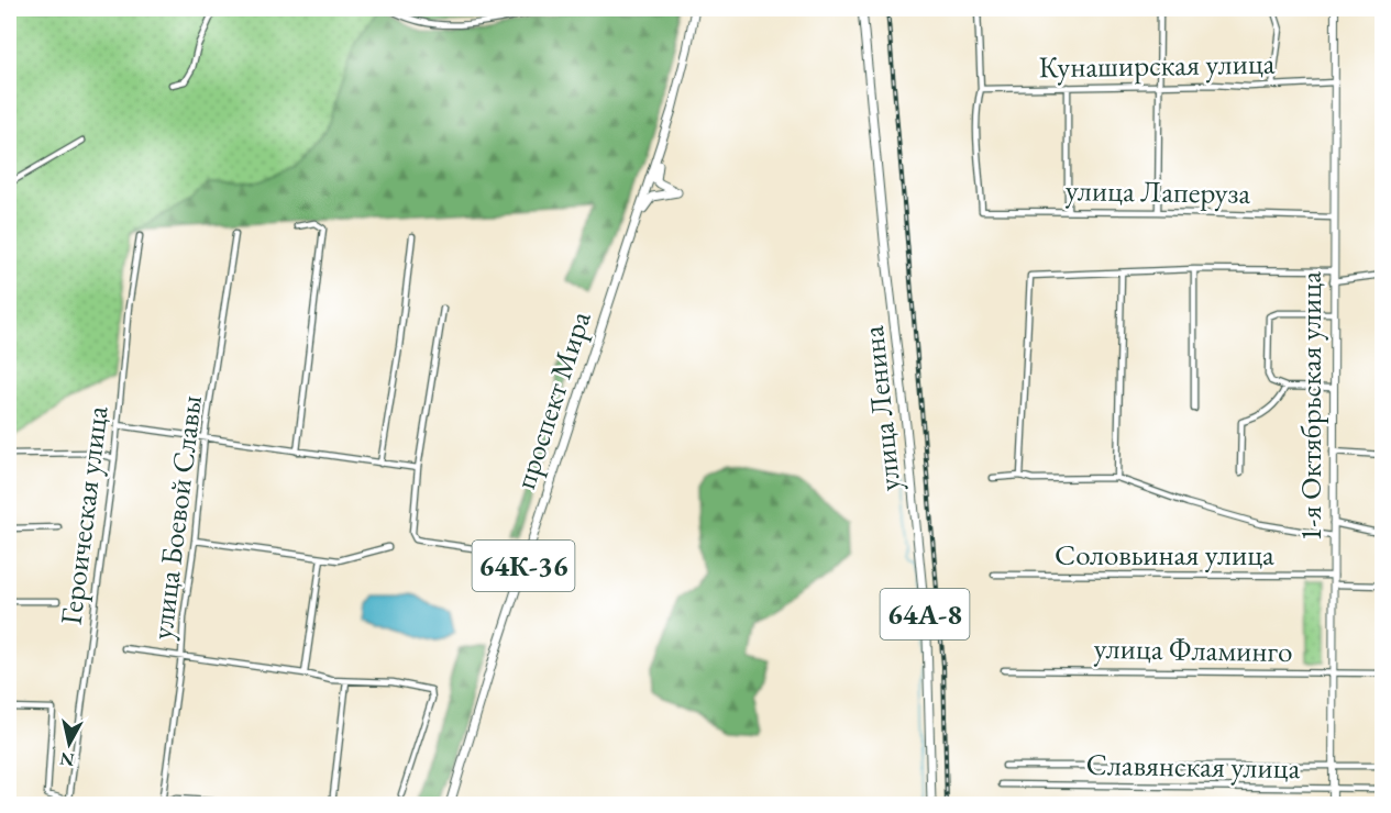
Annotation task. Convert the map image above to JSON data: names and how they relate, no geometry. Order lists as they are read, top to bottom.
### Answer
{
  "streets": {
    "main road": [
      "проспект Мира",
      "улица Ленина",
      "64К-36",
      "64А-8"
    ],
    "street": [
      "Кунаширская улица",
      "улица Лаперуза",
      "1-я Октябрьская улица",
      "Героическая улица",
      "улица Боевой Славы",
      "Соловьиная улица",
      "улица Фламинго",
      "Славянская улица"
    ]
  },
  "crossings": [
    ["Кунаширская улица", "улица Лаперуза"],
    ["Кунаширская улица", "1-я Октябрьская улица"],
    ["улица Лаперуза", "1-я Октябрьская улица"],
    ["1-я Октябрьская улица", "Соловьиная улица"],
    ["1-я Октябрьская улица", "улица Фламинго"],
    ["1-я Октябрьская улица", "Славянская улица"]
  ],
  "north": "bottom"
}
